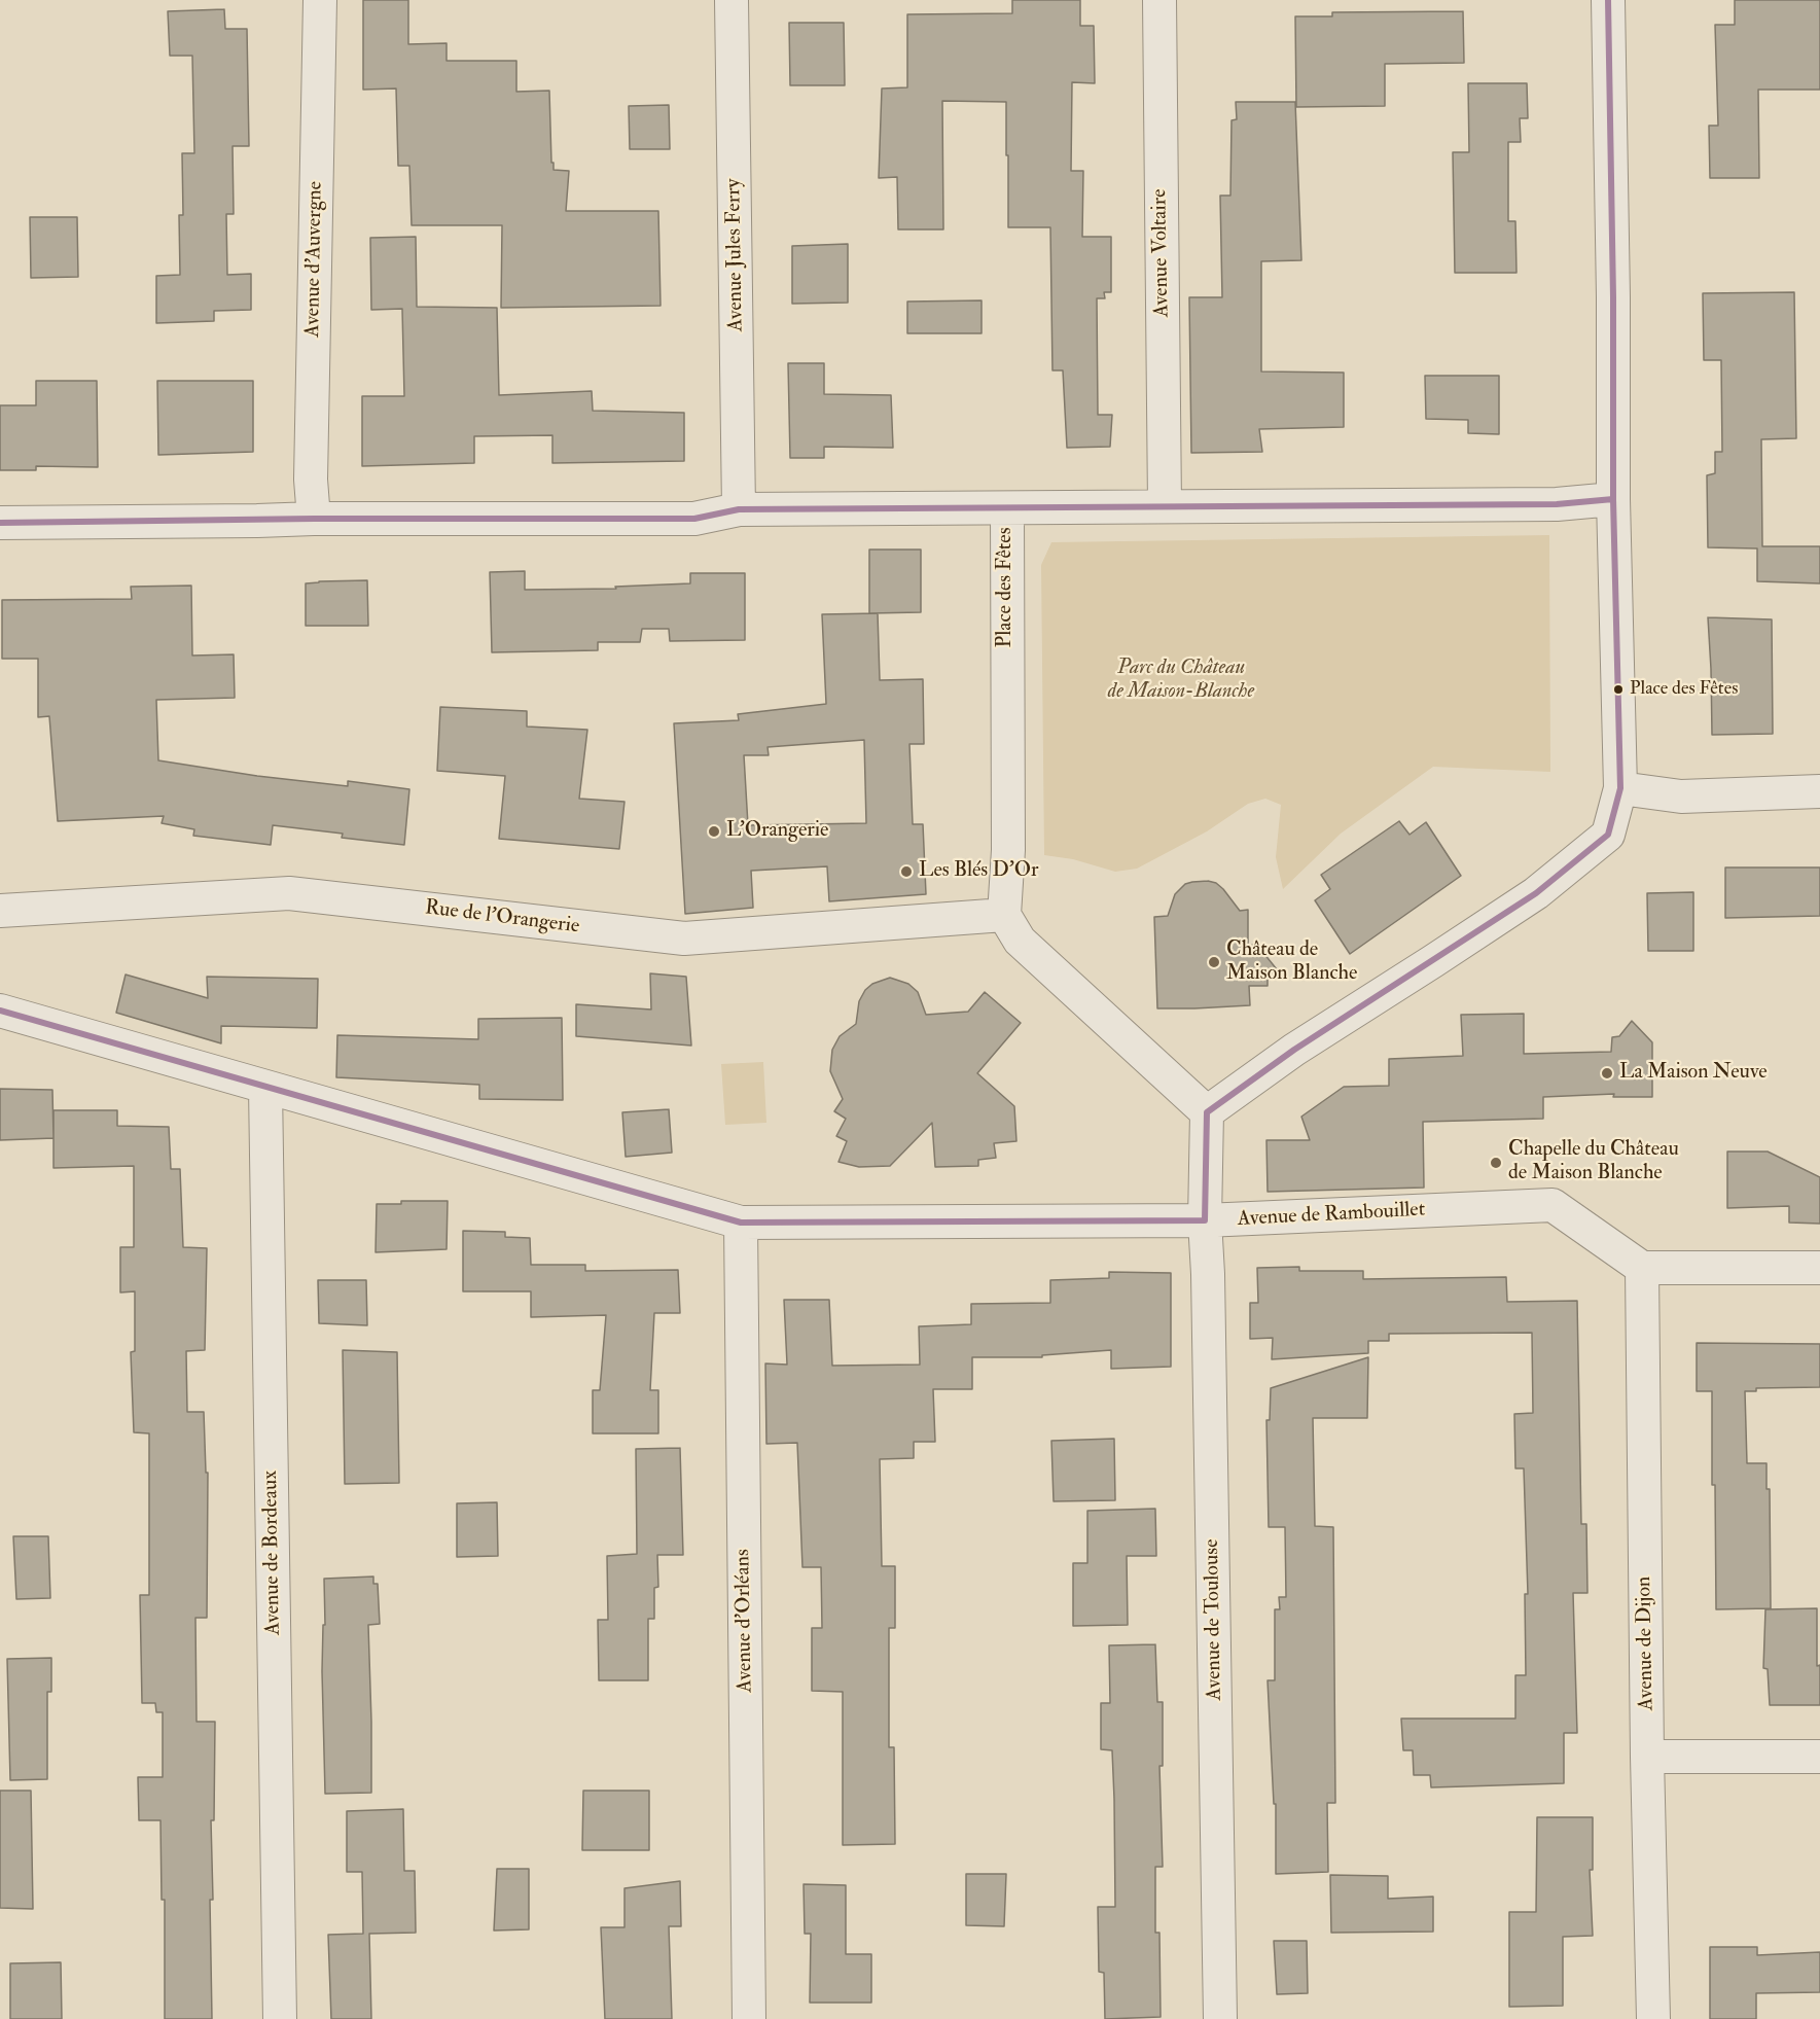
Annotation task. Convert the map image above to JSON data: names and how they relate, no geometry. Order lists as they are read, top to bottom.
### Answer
{
  "streets": {
    "street": [
      "Avenue Voltaire",
      "Avenue Jules Ferry",
      "Avenue d'Auvergne",
      "Place des Fêtes",
      "Rue de l'Orangerie",
      "Avenue de Rambouillet",
      "Avenue de Bordeaux",
      "Avenue de Toulouse",
      "Avenue d'Orléans",
      "Avenue de Dijon"
    ]
  },
  "crossings": [
    ["Avenue Voltaire", "Place des Fêtes"],
    ["Place des Fêtes", "Rue de l'Orangerie"],
    ["Avenue de Rambouillet", "Avenue de Bordeaux"],
    ["Avenue de Rambouillet", "Avenue de Toulouse"],
    ["Avenue de Rambouillet", "Avenue d'Orléans"],
    ["Avenue de Rambouillet", "Avenue de Dijon"]
  ],
  "parks": ["Parc du Château de Maison-Blanche"],
  "places": [
    "Place des Fêtes",
    "L'Orangerie",
    "Les Blés D'Or",
    "Château de Maison Blanche",
    "La Maison Neuve",
    "Chapelle du Château de Maison Blanche"
  ]
}
